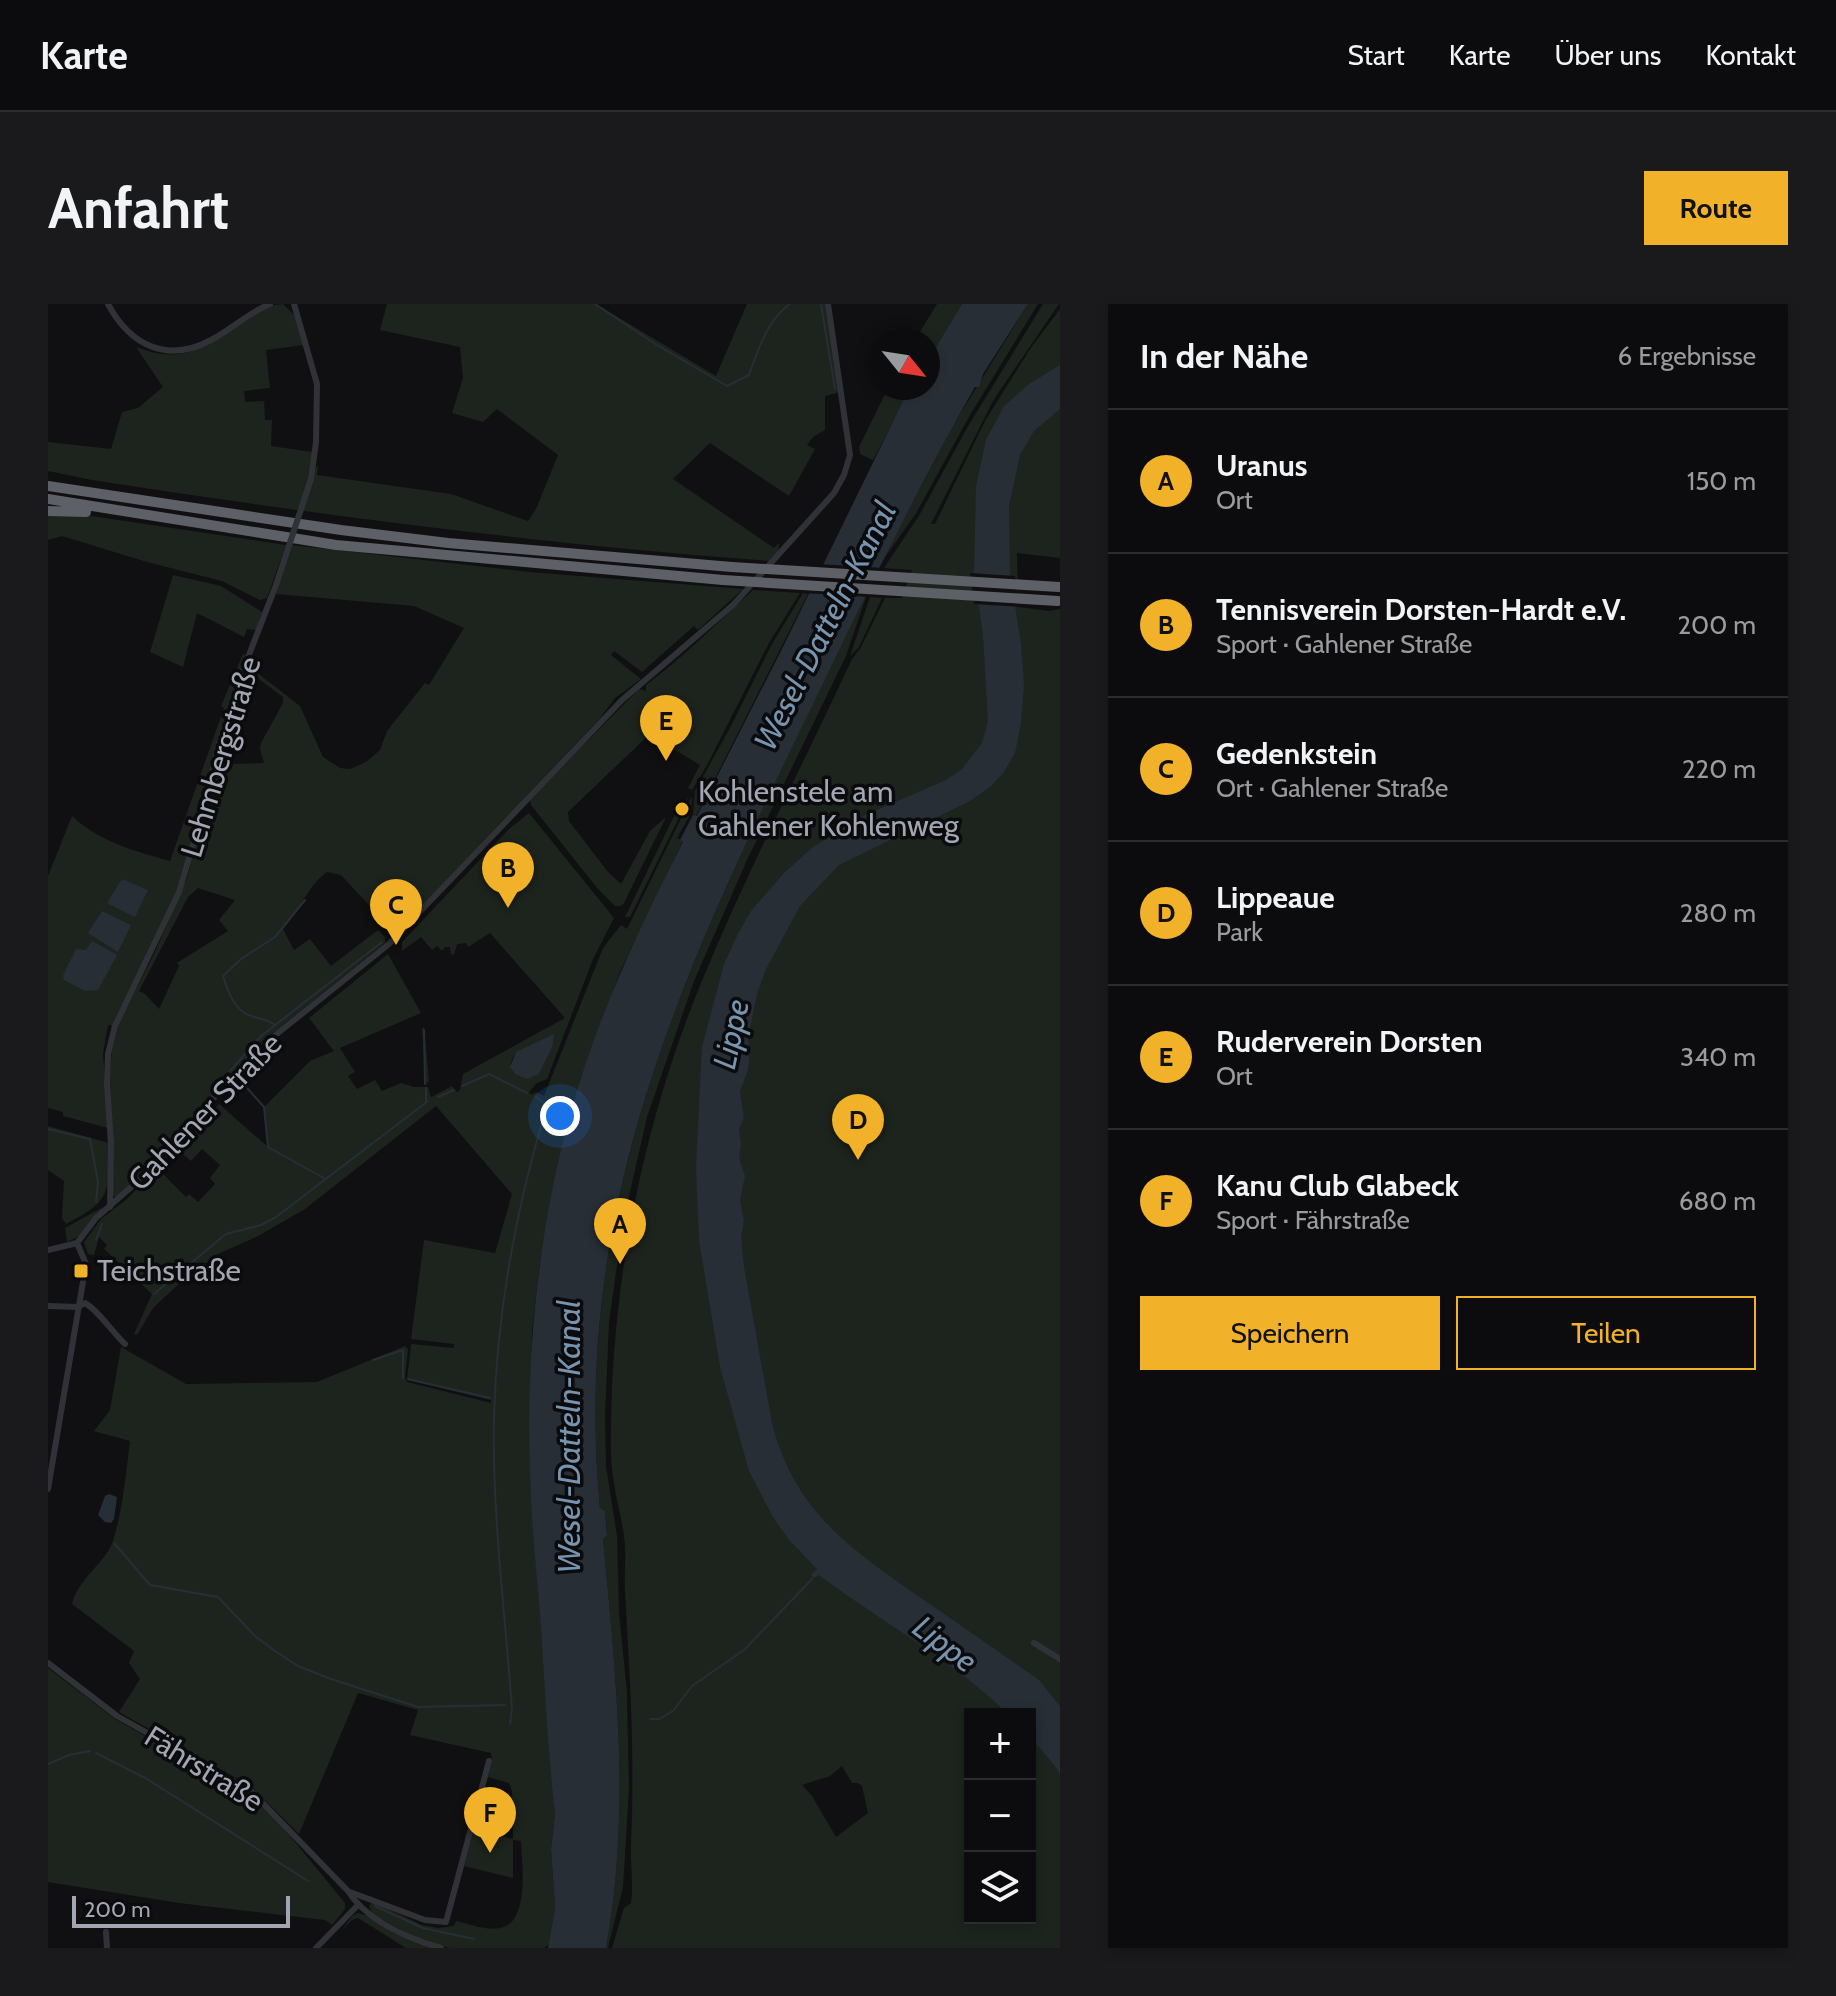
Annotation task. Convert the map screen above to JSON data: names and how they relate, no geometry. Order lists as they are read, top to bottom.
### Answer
{
  "streets": {
    "street": ["Lehmbergstraße", "Gahlener Straße", "Fährstraße"]
  },
  "crossings": [
    ["Lehmbergstraße", "Gahlener Straße"]
  ],
  "water": ["Wesel-Datteln-Kanal", "Lippe"],
  "places": {
    "other": ["Kohlenstele am Gahlener Kohlenweg"],
    "transit": ["Teichstraße"]
  },
  "scale_bar": "200 m",
  "north": "bottom right",
  "page": {
    "header": "Karte",
    "nav": [
      "Start",
      "Karte",
      "Über uns",
      "Kontakt"
    ],
    "buttons": [
      "Route",
      ["Speichern", "Teilen"]
    ],
    "title": "Anfahrt",
    "heading": ["In der Nähe", "6 Ergebnisse"],
    "list": [
      {
        "mark": "A",
        "name": "Uranus",
        "note": "Ort",
        "value": "150 m"
      },
      {
        "mark": "B",
        "name": "Tennisverein Dorsten-Hardt e.V.",
        "note": "Sport · Gahlener Straße",
        "value": "200 m"
      },
      {
        "mark": "C",
        "name": "Gedenkstein",
        "note": "Ort · Gahlener Straße",
        "value": "220 m"
      },
      {
        "mark": "D",
        "name": "Lippeaue",
        "note": "Park",
        "value": "280 m"
      },
      {
        "mark": "E",
        "name": "Ruderverein Dorsten",
        "note": "Ort",
        "value": "340 m"
      },
      {
        "mark": "F",
        "name": "Kanu Club Glabeck",
        "note": "Sport · Fährstraße",
        "value": "680 m"
      }
    ],
    "pins": [
      "E",
      "B",
      "C",
      "D",
      "A",
      "F"
    ],
    "map_buttons": ["+", "−"],
    "scale": "200 m"
  }
}
